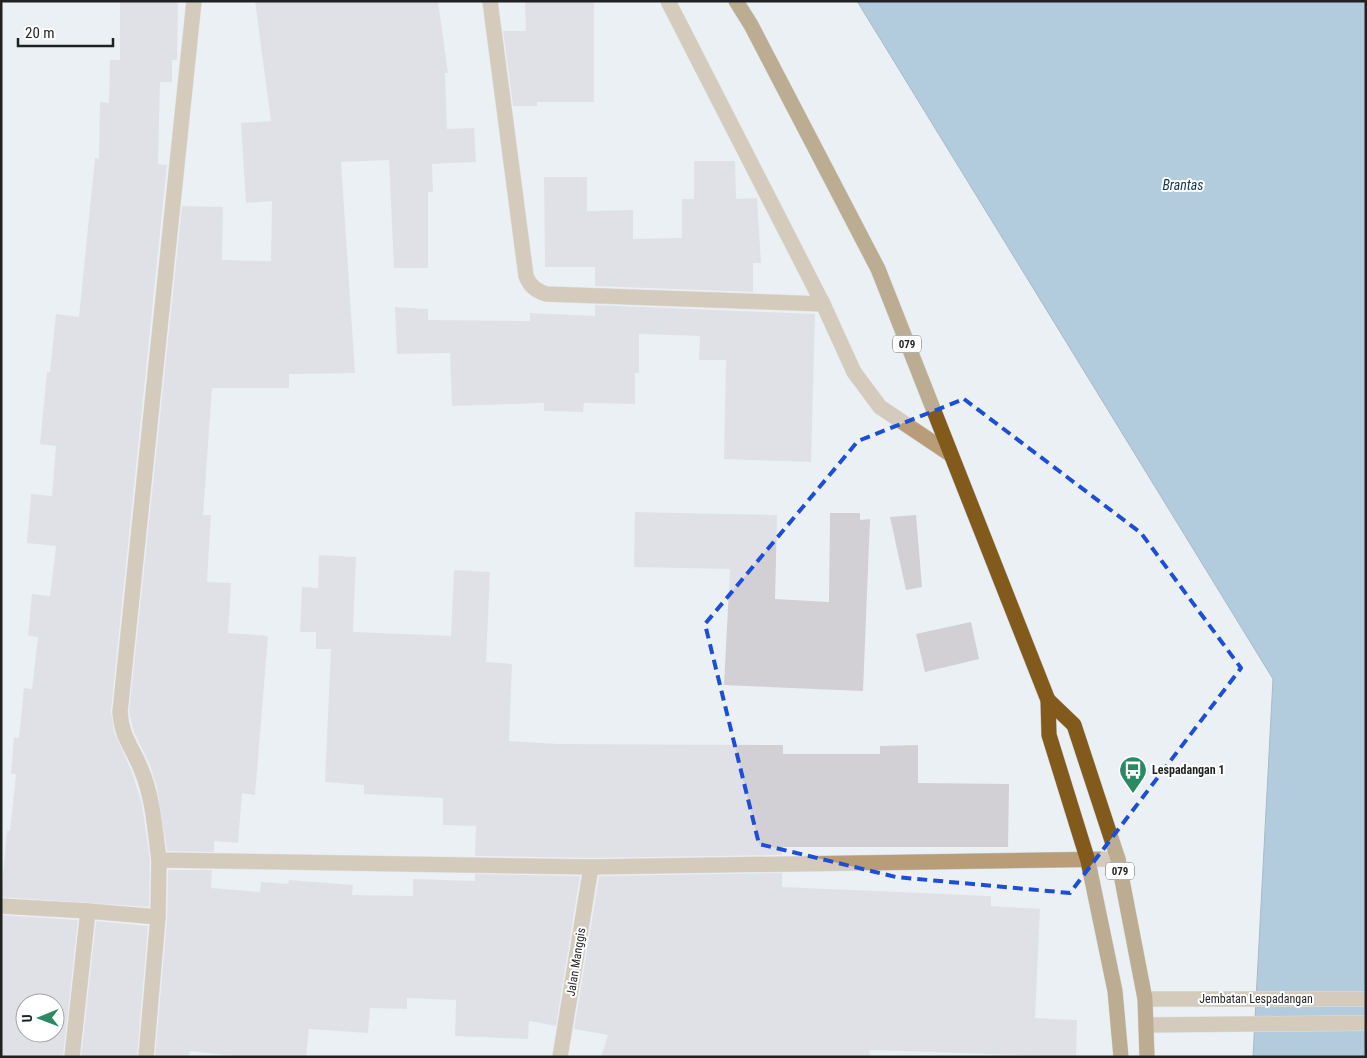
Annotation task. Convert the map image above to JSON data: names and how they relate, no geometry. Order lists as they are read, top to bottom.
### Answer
{
  "streets": {
    "main road": ["079"],
    "street": ["Jalan Manggis", "Jembatan Lespadangan"]
  },
  "crossings": [
    ["079", "Jembatan Lespadangan"]
  ],
  "water": ["Brantas"],
  "places": {
    "bus stop": ["Lespadangan 1"]
  },
  "scale_bar": "20 m",
  "north": "left"
}
